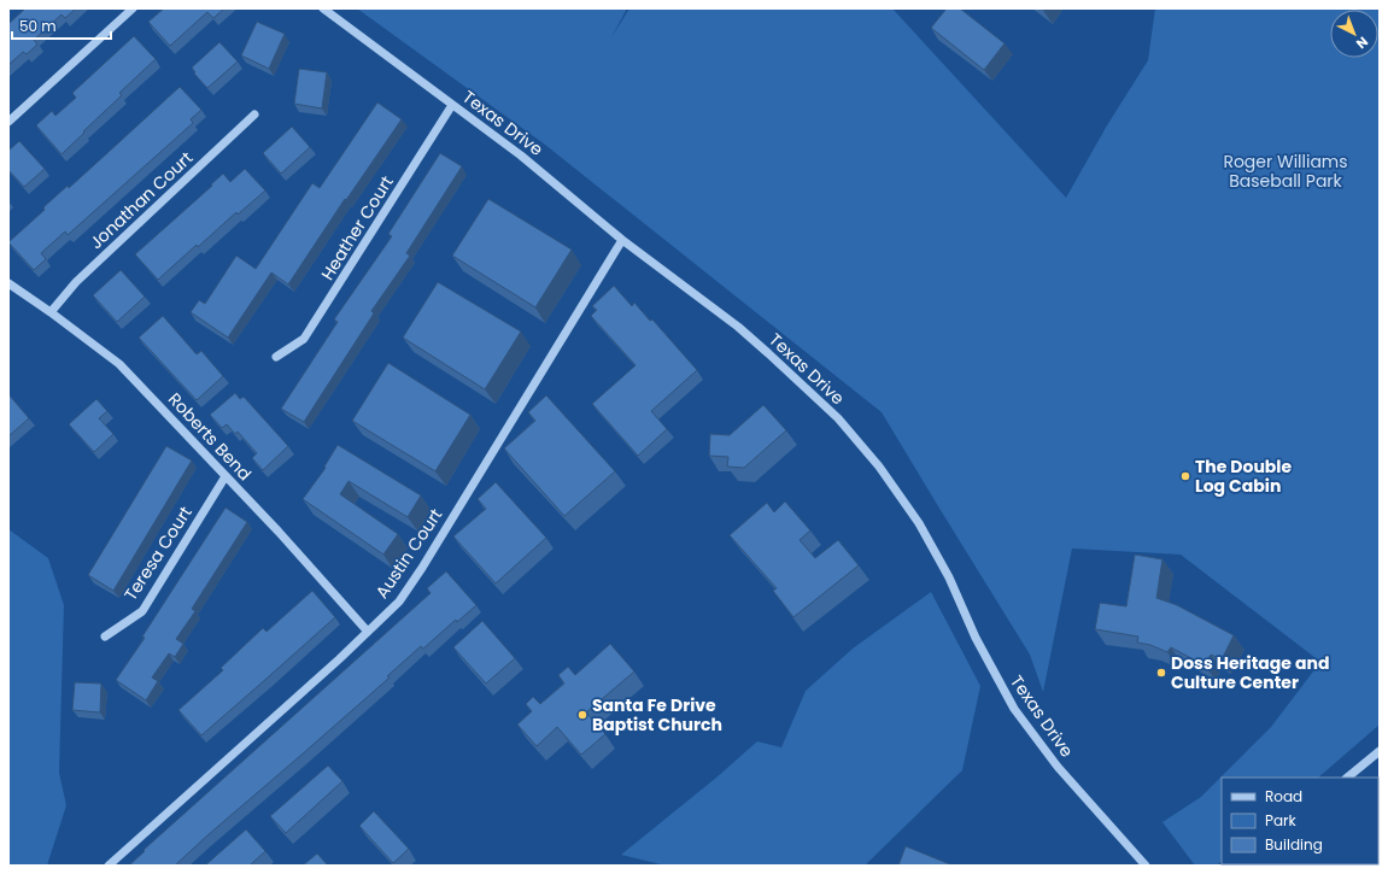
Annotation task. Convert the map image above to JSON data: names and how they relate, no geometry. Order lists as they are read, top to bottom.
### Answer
{
  "streets": {
    "street": [
      "Texas Drive",
      "Jonathan Court",
      "Heather Court",
      "Roberts Bend",
      "Teresa Court",
      "Austin Court"
    ]
  },
  "crossings": [
    ["Texas Drive", "Heather Court"],
    ["Texas Drive", "Austin Court"],
    ["Jonathan Court", "Roberts Bend"],
    ["Roberts Bend", "Teresa Court"],
    ["Roberts Bend", "Austin Court"]
  ],
  "parks": ["Roger Williams Baseball Park"],
  "places": ["The Double Log Cabin", "Doss Heritage and Culture Center", "Santa Fe Drive Baptist Church"],
  "legend": ["Road", "Park", "Building"],
  "scale_bar": "50 m",
  "north": "bottom right"
}
